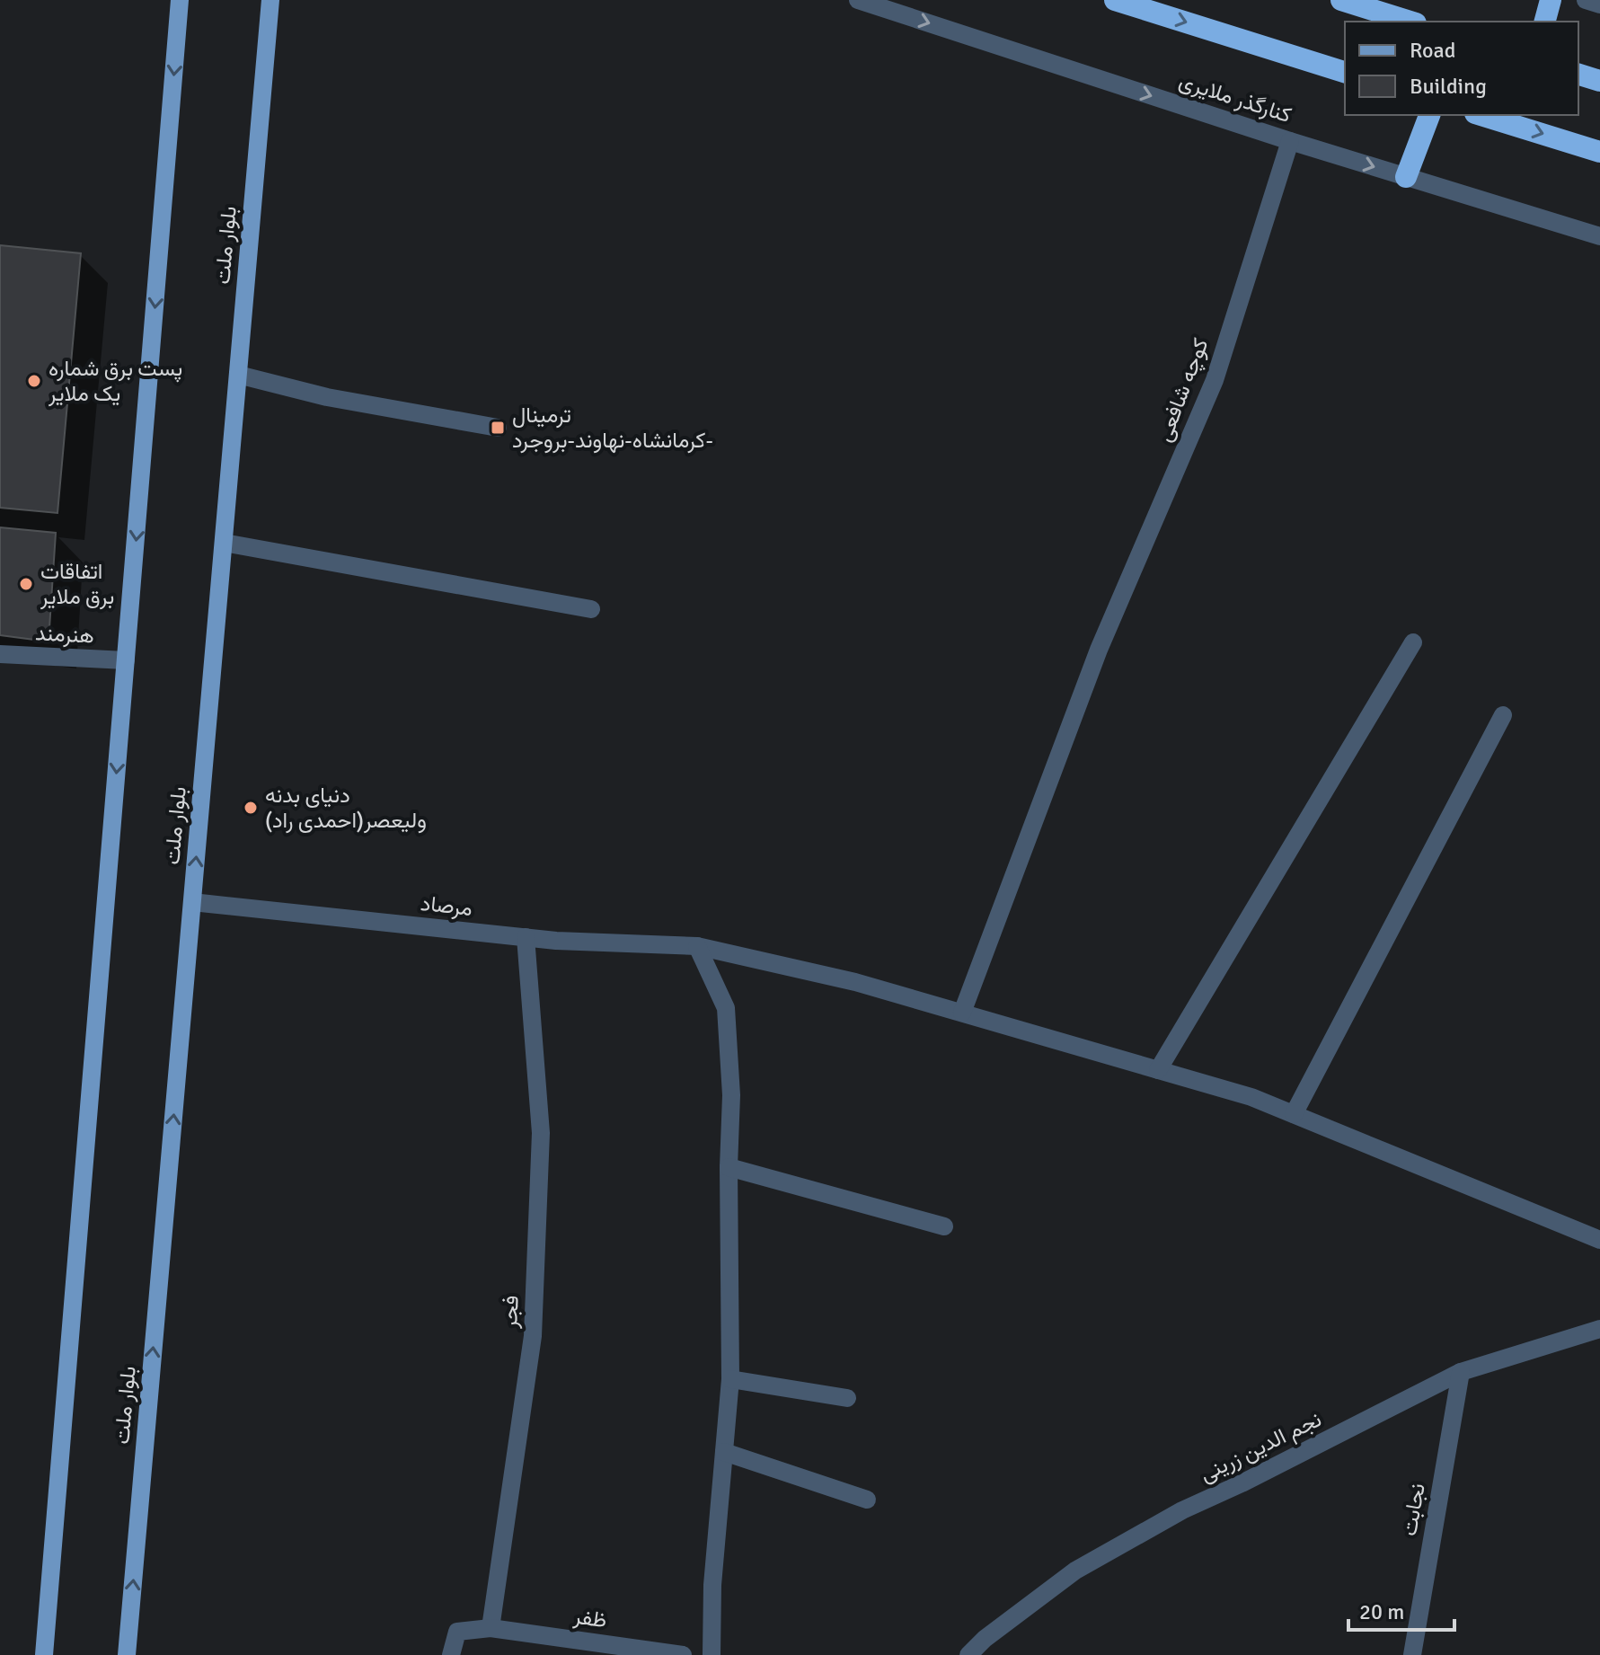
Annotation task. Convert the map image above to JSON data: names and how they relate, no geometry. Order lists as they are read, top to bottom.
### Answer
{
  "streets": {
    "main road": ["بلوار ملت"],
    "street": [
      "کنارگذر ملایری",
      "کوچه شافعی",
      "هنرمند",
      "مرصاد",
      "فجر",
      "نجم الدین زرینی",
      "نجابت",
      "ظفر"
    ]
  },
  "crossings": [
    ["کنارگذر ملایری", "کوچه شافعی"],
    ["بلوار ملت", "مرصاد"],
    ["کوچه شافعی", "مرصاد"],
    ["مرصاد", "فجر"],
    ["فجر", "ظفر"],
    ["نجم الدین زرینی", "نجابت"]
  ],
  "one_way": ["کنارگذر ملایری"],
  "places": {
    "other": ["پست برق شماره یک ملایر", "اتفاقات برق ملایر", "دنیای بدنه ولیعصر(احمدی راد)"],
    "transit": ["ترمینال کرمانشاه-نهاوند-بروجرد-"]
  },
  "legend": ["Road", "Building"],
  "scale_bar": "20 m"
}
